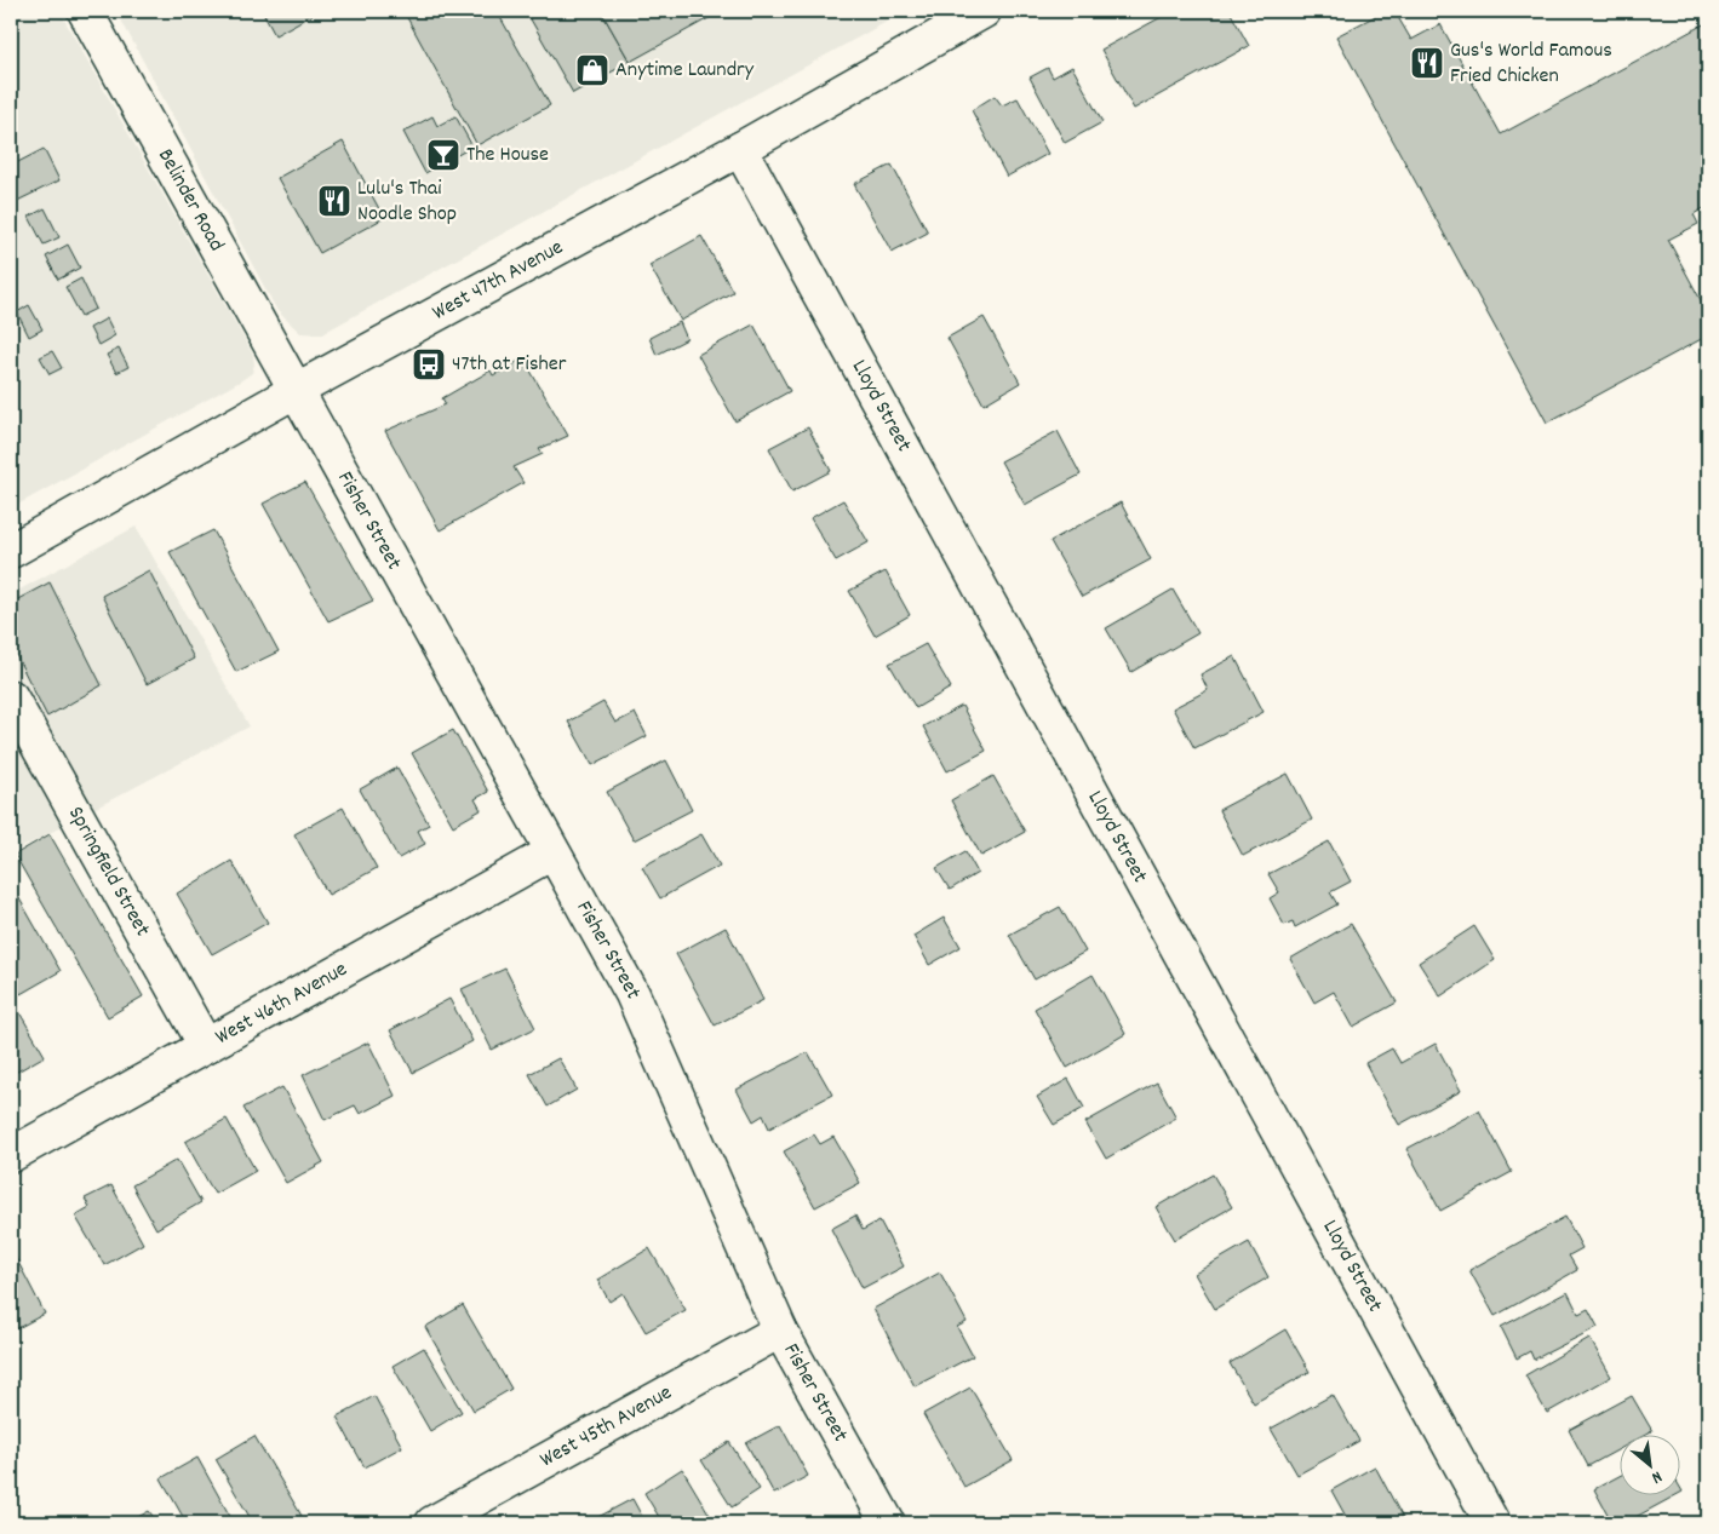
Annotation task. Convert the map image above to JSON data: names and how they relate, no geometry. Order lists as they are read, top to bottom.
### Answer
{
  "streets": {
    "street": [
      "Belinder Road",
      "West 47th Avenue",
      "Lloyd Street",
      "Fisher Street",
      "Springfield Street",
      "West 46th Avenue",
      "West 45th Avenue"
    ]
  },
  "crossings": [
    ["Belinder Road", "West 47th Avenue"],
    ["Belinder Road", "Fisher Street"],
    ["West 47th Avenue", "Lloyd Street"],
    ["West 47th Avenue", "Fisher Street"],
    ["Fisher Street", "West 46th Avenue"],
    ["Fisher Street", "West 45th Avenue"],
    ["Springfield Street", "West 46th Avenue"]
  ],
  "places": {
    "restaurant": ["Gus's World Famous Fried Chicken", "Lulu's Thai Noodle Shop"],
    "shop": ["Anytime Laundry"],
    "bar": ["The House"],
    "bus stop": ["47th at Fisher"]
  },
  "north": "bottom right"
}
